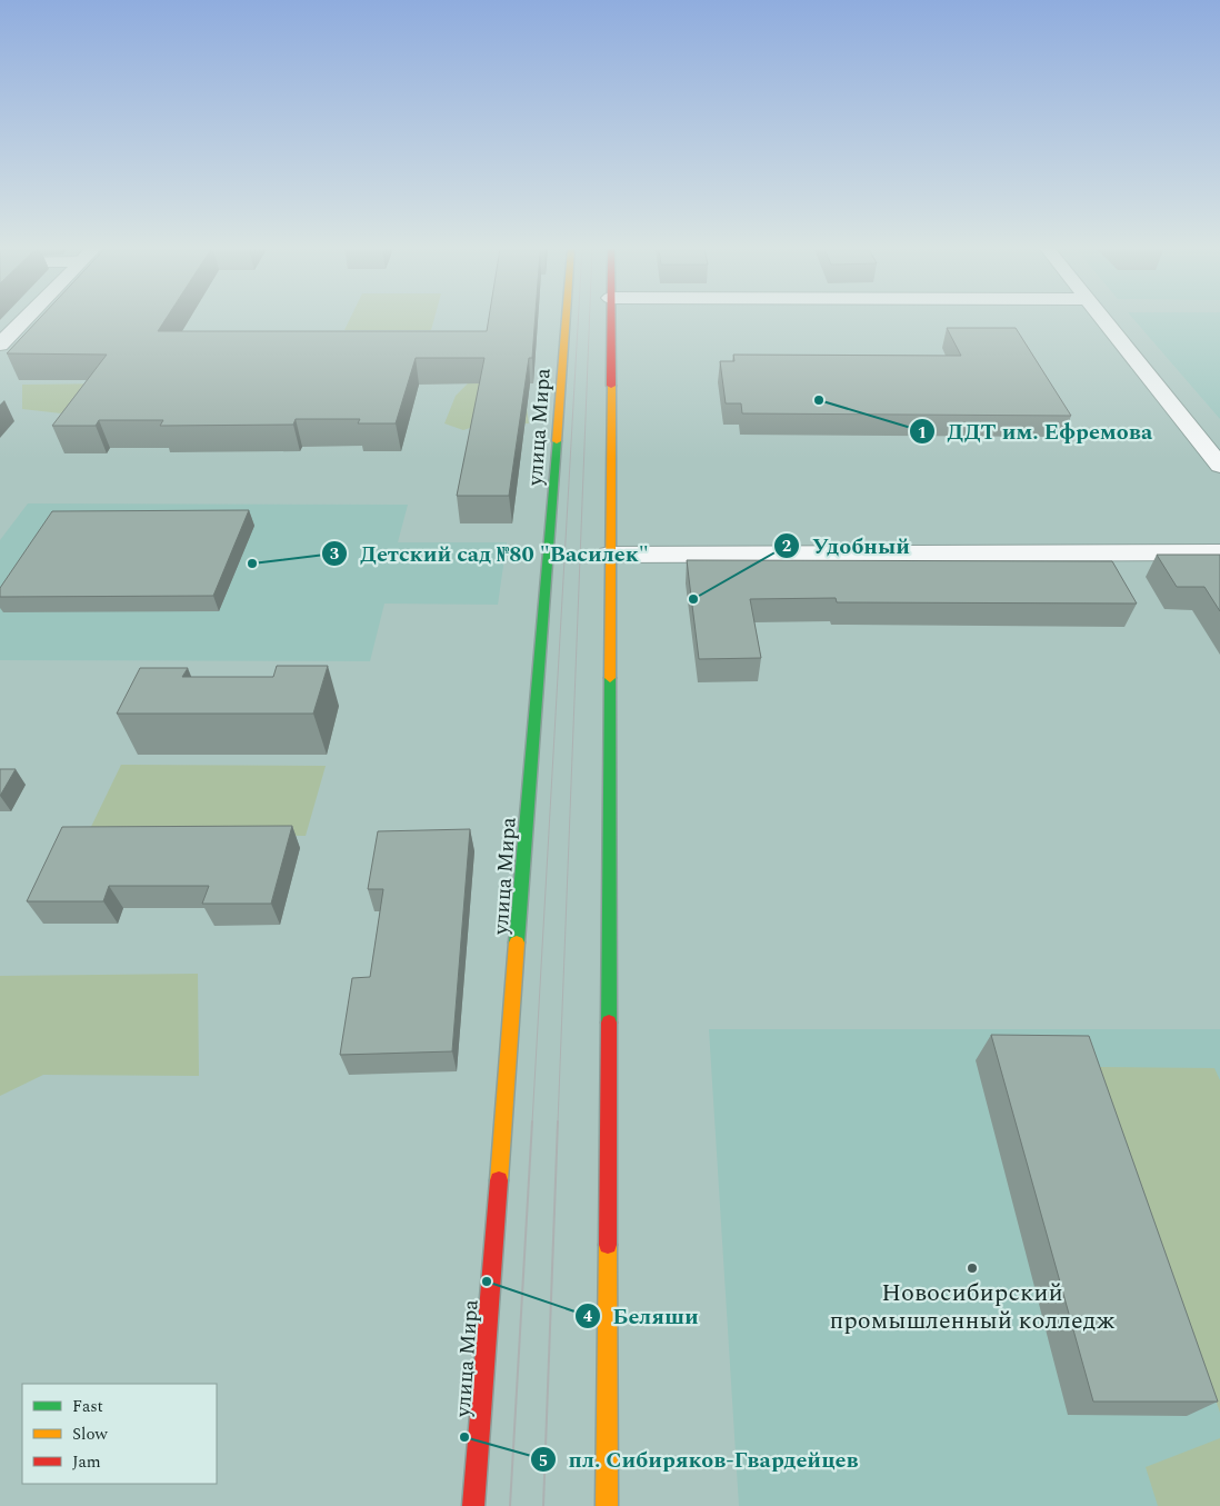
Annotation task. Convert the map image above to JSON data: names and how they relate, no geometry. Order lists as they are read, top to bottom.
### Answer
{
  "streets": {
    "street": ["улица Мира"]
  },
  "places": [
    "ДДТ им. Ефремова",
    "Детский сад №80 \"Василек\"",
    "Удобный",
    "Новосибирский промышленный колледж",
    "Беляши",
    "пл. Сибиряков-Гвардейцев"
  ],
  "legend": ["Fast", "Slow", "Jam"]
}
